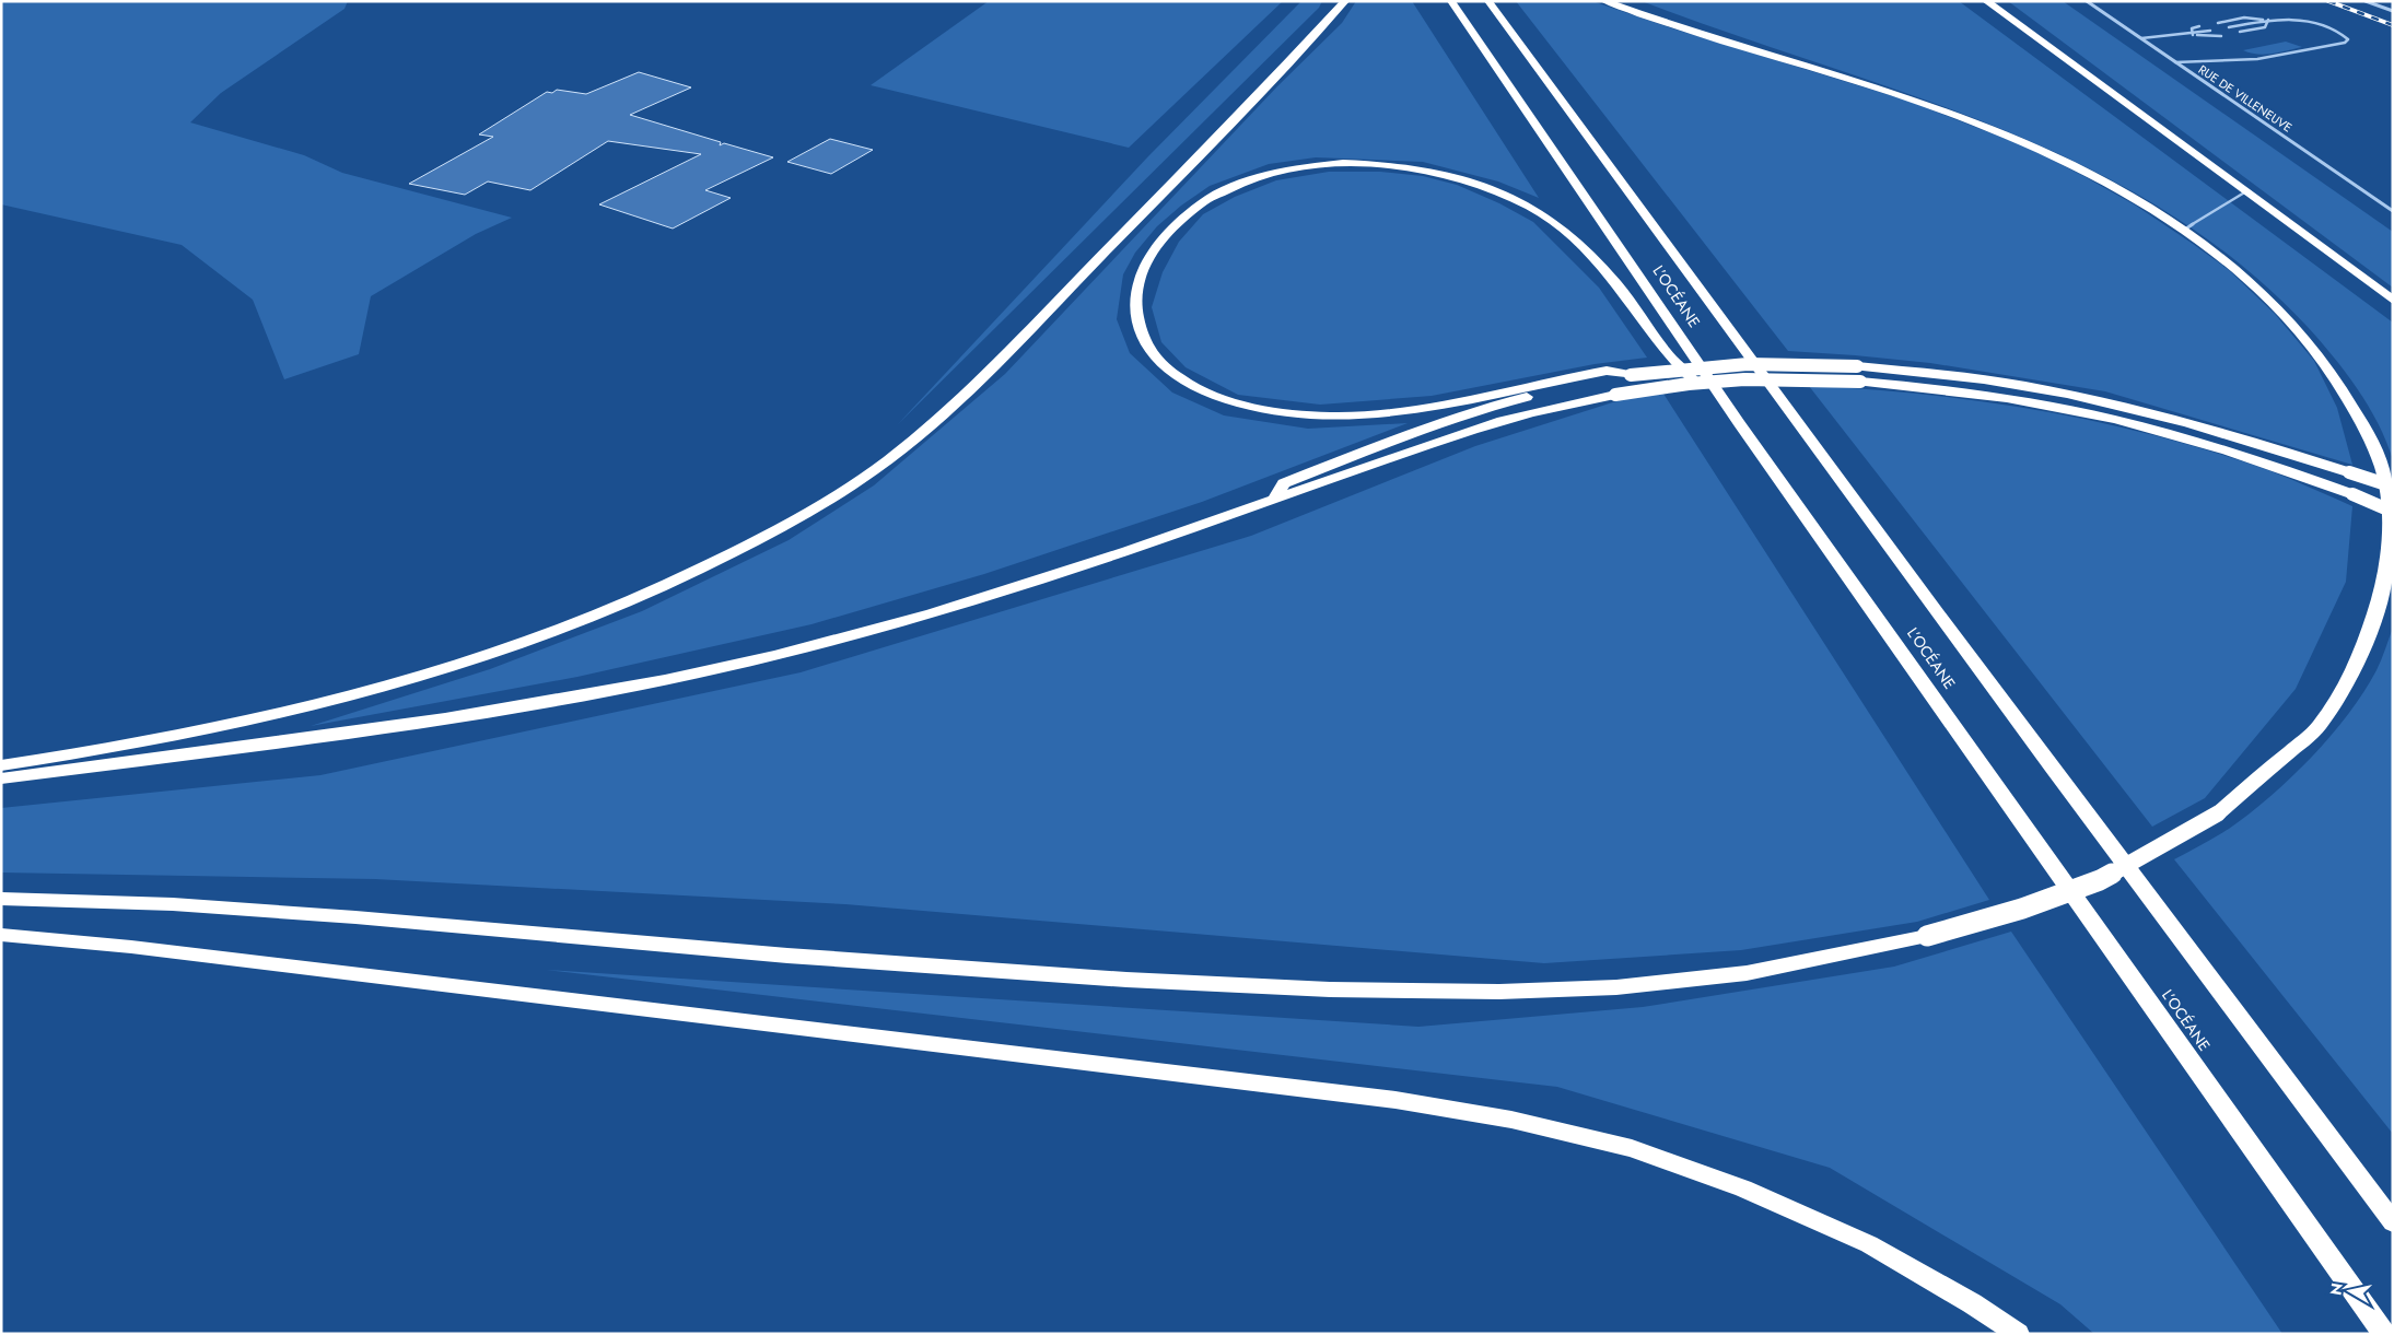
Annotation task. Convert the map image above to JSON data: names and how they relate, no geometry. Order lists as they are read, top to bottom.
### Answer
{
  "streets": {
    "highway": ["L’OCÉANE"],
    "street": ["RUE DE VILLENEUVE"]
  },
  "north": "left"
}
